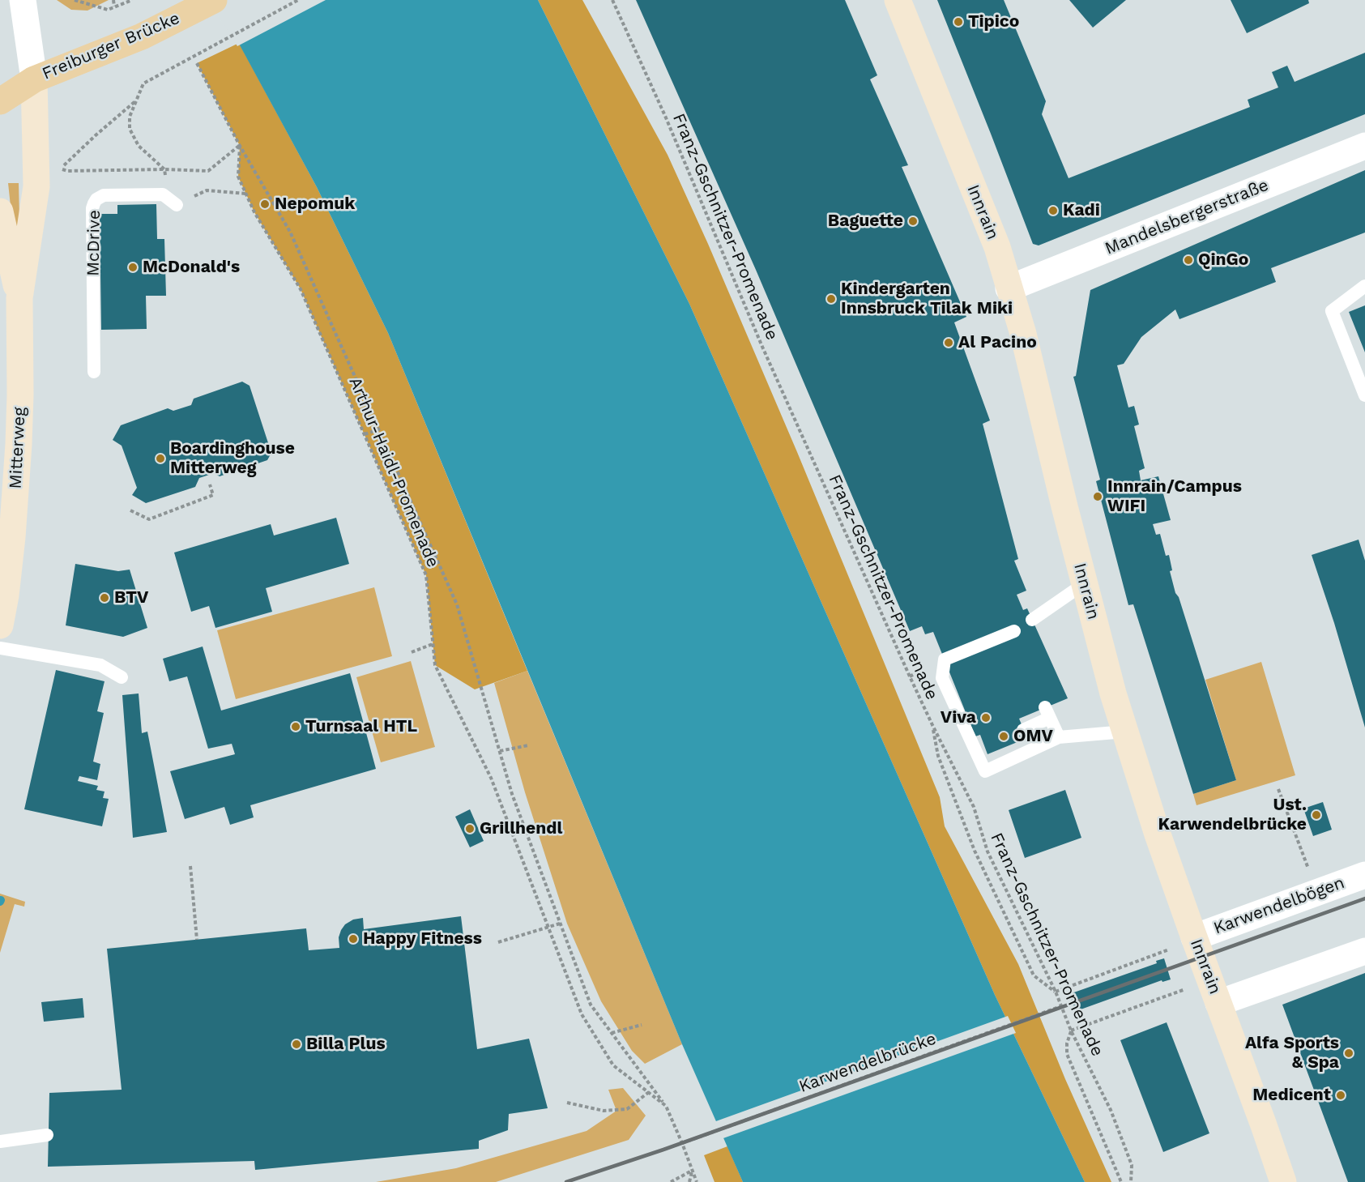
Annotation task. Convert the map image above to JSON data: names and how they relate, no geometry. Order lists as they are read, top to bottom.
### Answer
{
  "streets": {
    "main road": ["Freiburger Brücke", "Innrain", "Mitterweg"],
    "street": ["Mandelsbergerstraße", "Karwendelbögen"],
    "lane": ["McDrive"],
    "path": ["Franz-Gschnitzer-Promenade", "Arthur-Haidl-Promenade", "Karwendelbrücke"]
  },
  "crossings": [
    ["Freiburger Brücke", "Mitterweg"],
    ["Innrain", "Mandelsbergerstraße"],
    ["Innrain", "Karwendelbögen"],
    ["Franz-Gschnitzer-Promenade", "Karwendelbrücke"],
    ["Arthur-Haidl-Promenade", "Karwendelbrücke"]
  ],
  "places": [
    "Tipico",
    "Nepomuk",
    "Kadi",
    "Baguette",
    "QinGo",
    "McDonald's",
    "Kindergarten Innsbruck Tilak Miki",
    "Al Pacino",
    "Boardinghouse Mitterweg",
    "Innrain/Campus WIFI",
    "BTV",
    "Viva",
    "Turnsaal HTL",
    "OMV",
    "Ust. Karwendelbrücke",
    "Grillhendl",
    "Happy Fitness",
    "Billa Plus",
    "Alfa Sports & Spa",
    "Medicent"
  ]
}
